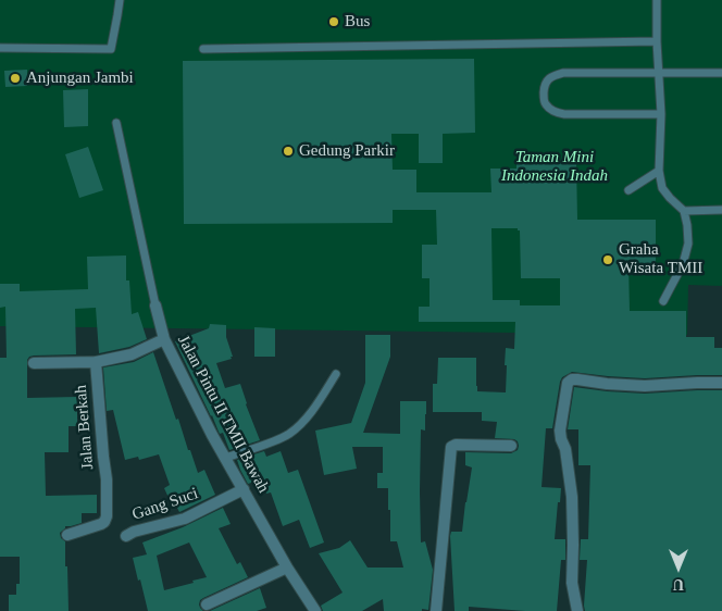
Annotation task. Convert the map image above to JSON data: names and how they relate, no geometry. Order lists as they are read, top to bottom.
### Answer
{
  "streets": {
    "street": ["Jalan Pintu II TMII Bawah", "Jalan Berkah", "Gang Suci"]
  },
  "crossings": [
    ["Jalan Pintu II TMII Bawah", "Jalan Berkah"],
    ["Jalan Pintu II TMII Bawah", "Gang Suci"]
  ],
  "parks": ["Taman Mini Indonesia Indah"],
  "places": [
    "Bus",
    "Anjungan Jambi",
    "Gedung Parkir",
    "Graha Wisata TMII"
  ],
  "north": "bottom"
}
